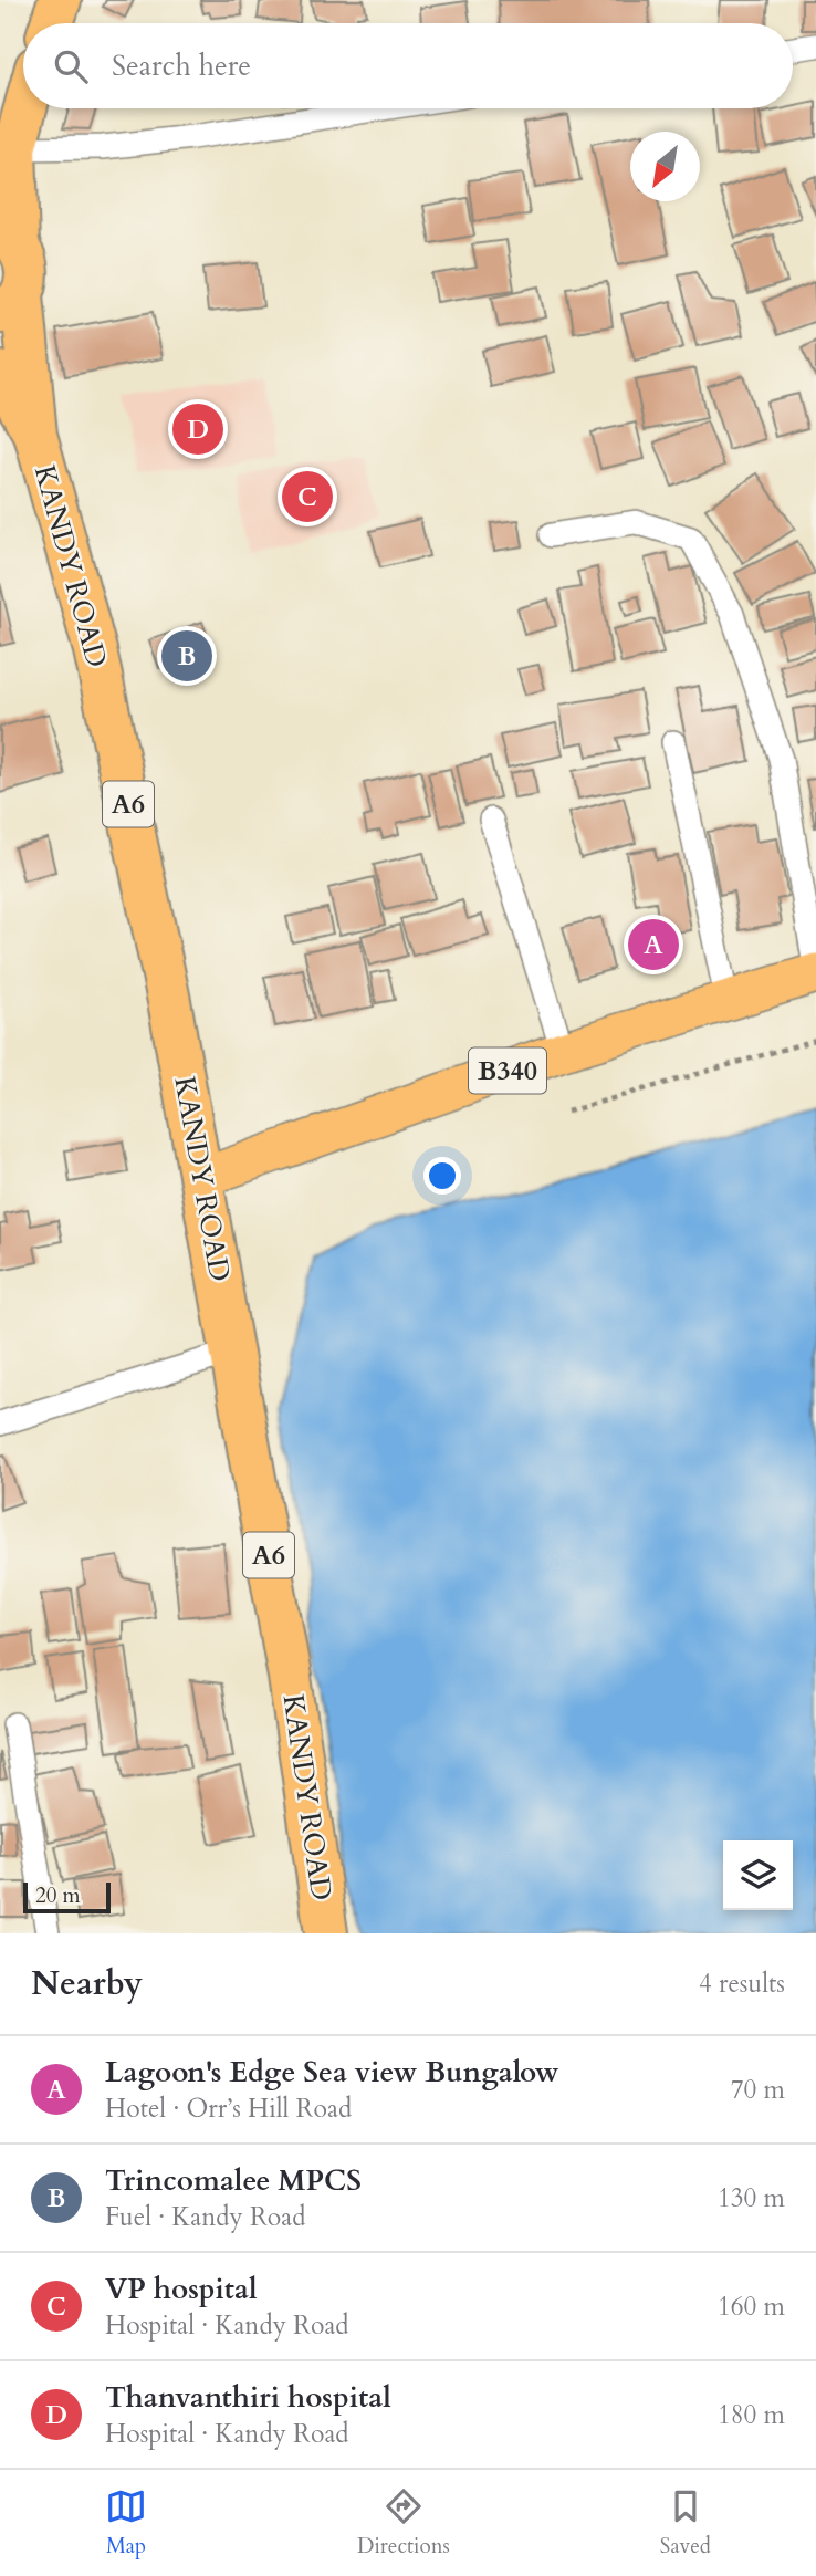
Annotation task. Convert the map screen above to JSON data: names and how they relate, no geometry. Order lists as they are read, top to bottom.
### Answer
{
  "streets": {
    "highway": ["KANDY ROAD", "A6"],
    "main road": ["B340"]
  },
  "crossings": [
    ["KANDY ROAD", "B340"]
  ],
  "scale_bar": "20 m",
  "north": "bottom left",
  "page": {
    "search": "Search here",
    "pins": [
      "D",
      "C",
      "B",
      "A"
    ],
    "scale": "20 m",
    "heading": ["Nearby", "4 results"],
    "list": [
      {
        "mark": "A",
        "name": "Lagoon's Edge Sea view Bungalow",
        "note": "Hotel · Orr’s Hill Road",
        "value": "70 m"
      },
      {
        "mark": "B",
        "name": "Trincomalee MPCS",
        "note": "Fuel · Kandy Road",
        "value": "130 m"
      },
      {
        "mark": "C",
        "name": "VP hospital",
        "note": "Hospital · Kandy Road",
        "value": "160 m"
      },
      {
        "mark": "D",
        "name": "Thanvanthiri hospital",
        "note": "Hospital · Kandy Road",
        "value": "180 m"
      }
    ],
    "nav": ["Map", "Directions", "Saved"]
  }
}
